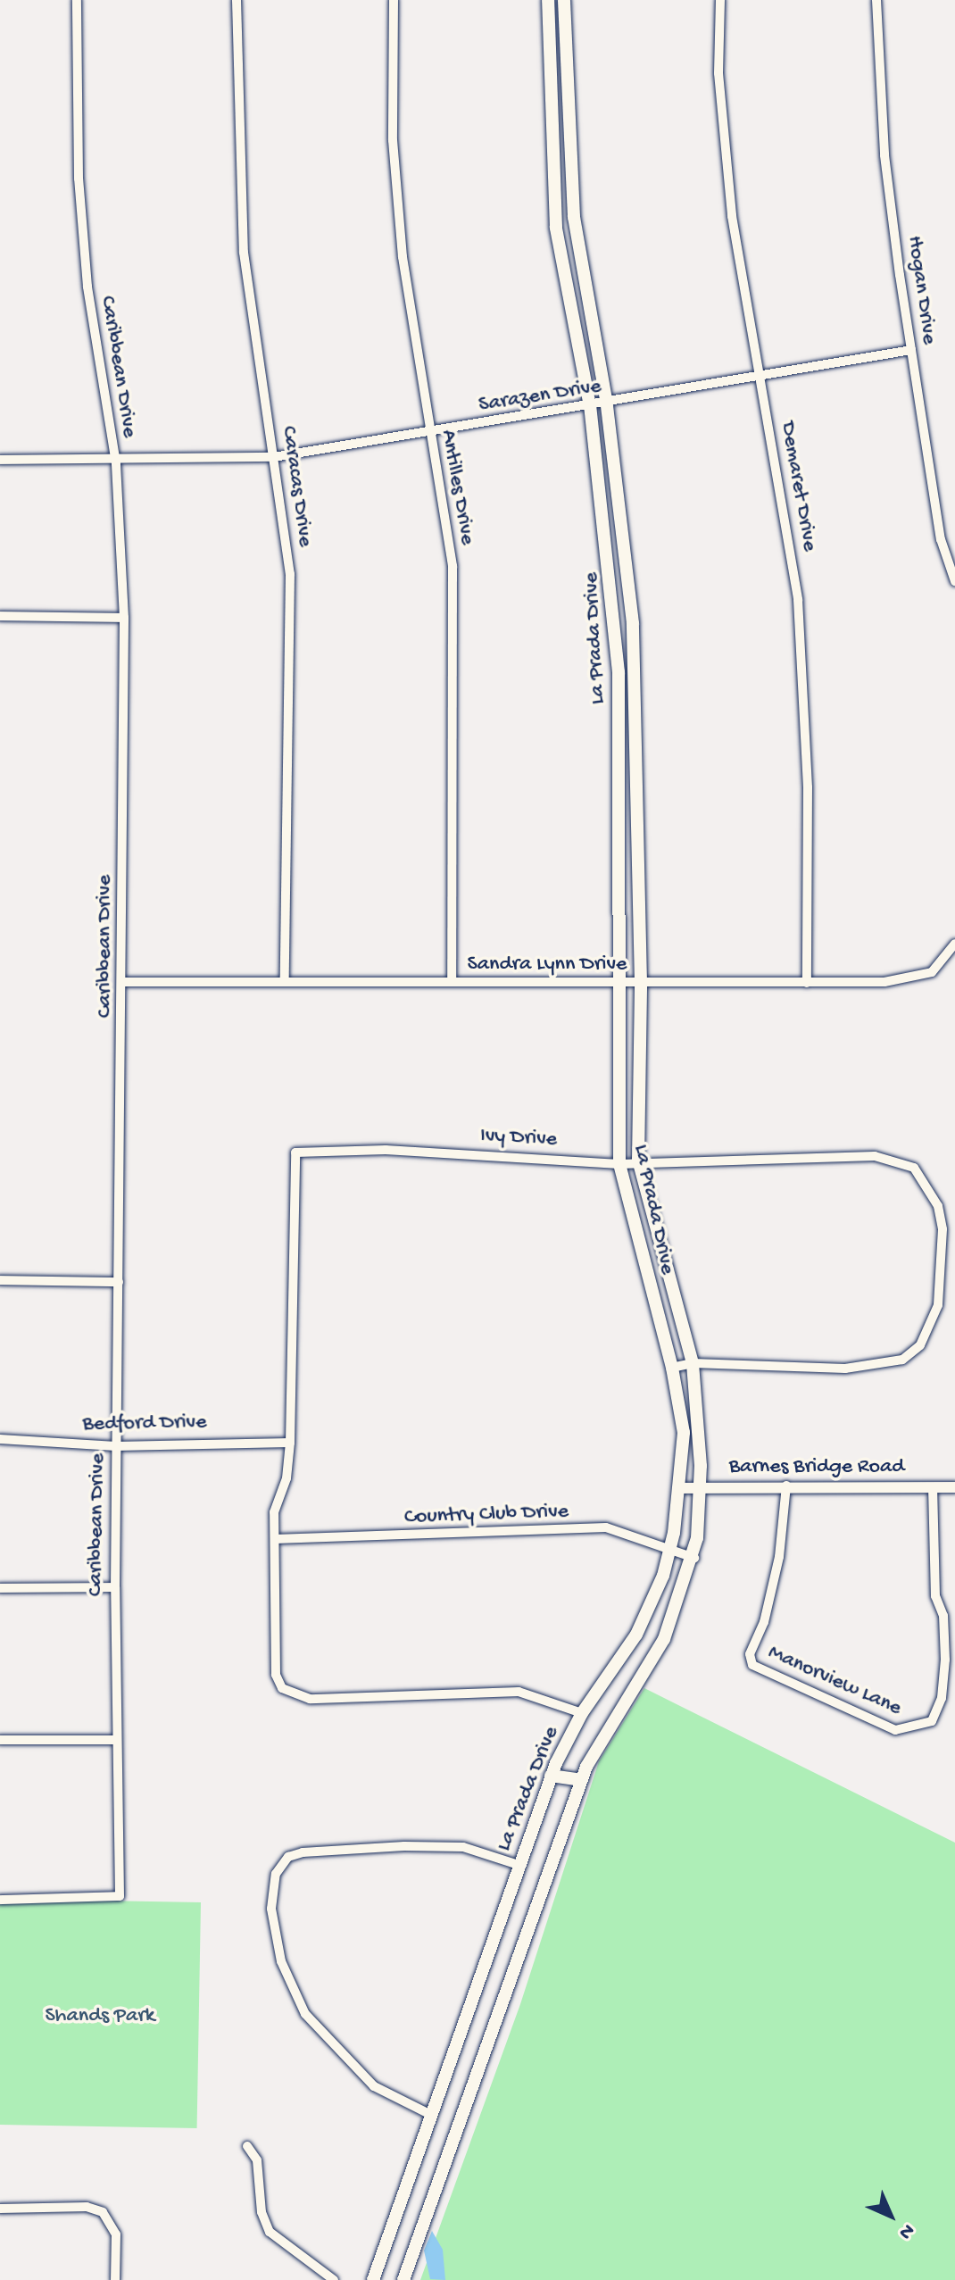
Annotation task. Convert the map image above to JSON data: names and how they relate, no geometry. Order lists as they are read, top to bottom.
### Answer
{
  "streets": {
    "main road": ["La Prada Drive"],
    "street": [
      "Hogan Drive",
      "Caribbean Drive",
      "Sarazen Drive",
      "Caracas Drive",
      "Demaret Drive",
      "Antilles Drive",
      "Sandra Lynn Drive",
      "Ivy Drive",
      "Bedford Drive",
      "Barnes Bridge Road",
      "Country Club Drive",
      "Manorview Lane"
    ]
  },
  "crossings": [
    ["Hogan Drive", "Sarazen Drive"],
    ["Caribbean Drive", "Sarazen Drive"],
    ["Caribbean Drive", "Sandra Lynn Drive"],
    ["Caribbean Drive", "Bedford Drive"],
    ["Sarazen Drive", "Caracas Drive"],
    ["Sarazen Drive", "Demaret Drive"],
    ["Sarazen Drive", "Antilles Drive"],
    ["Sarazen Drive", "La Prada Drive"],
    ["Caracas Drive", "Sandra Lynn Drive"],
    ["Demaret Drive", "Sandra Lynn Drive"],
    ["Antilles Drive", "Sandra Lynn Drive"],
    ["La Prada Drive", "Sandra Lynn Drive"],
    ["La Prada Drive", "Ivy Drive"],
    ["La Prada Drive", "Barnes Bridge Road"],
    ["La Prada Drive", "Country Club Drive"],
    ["Ivy Drive", "Bedford Drive"],
    ["Ivy Drive", "Country Club Drive"],
    ["Barnes Bridge Road", "Manorview Lane"]
  ],
  "parks": ["Shands Park"],
  "north": "bottom right"
}
